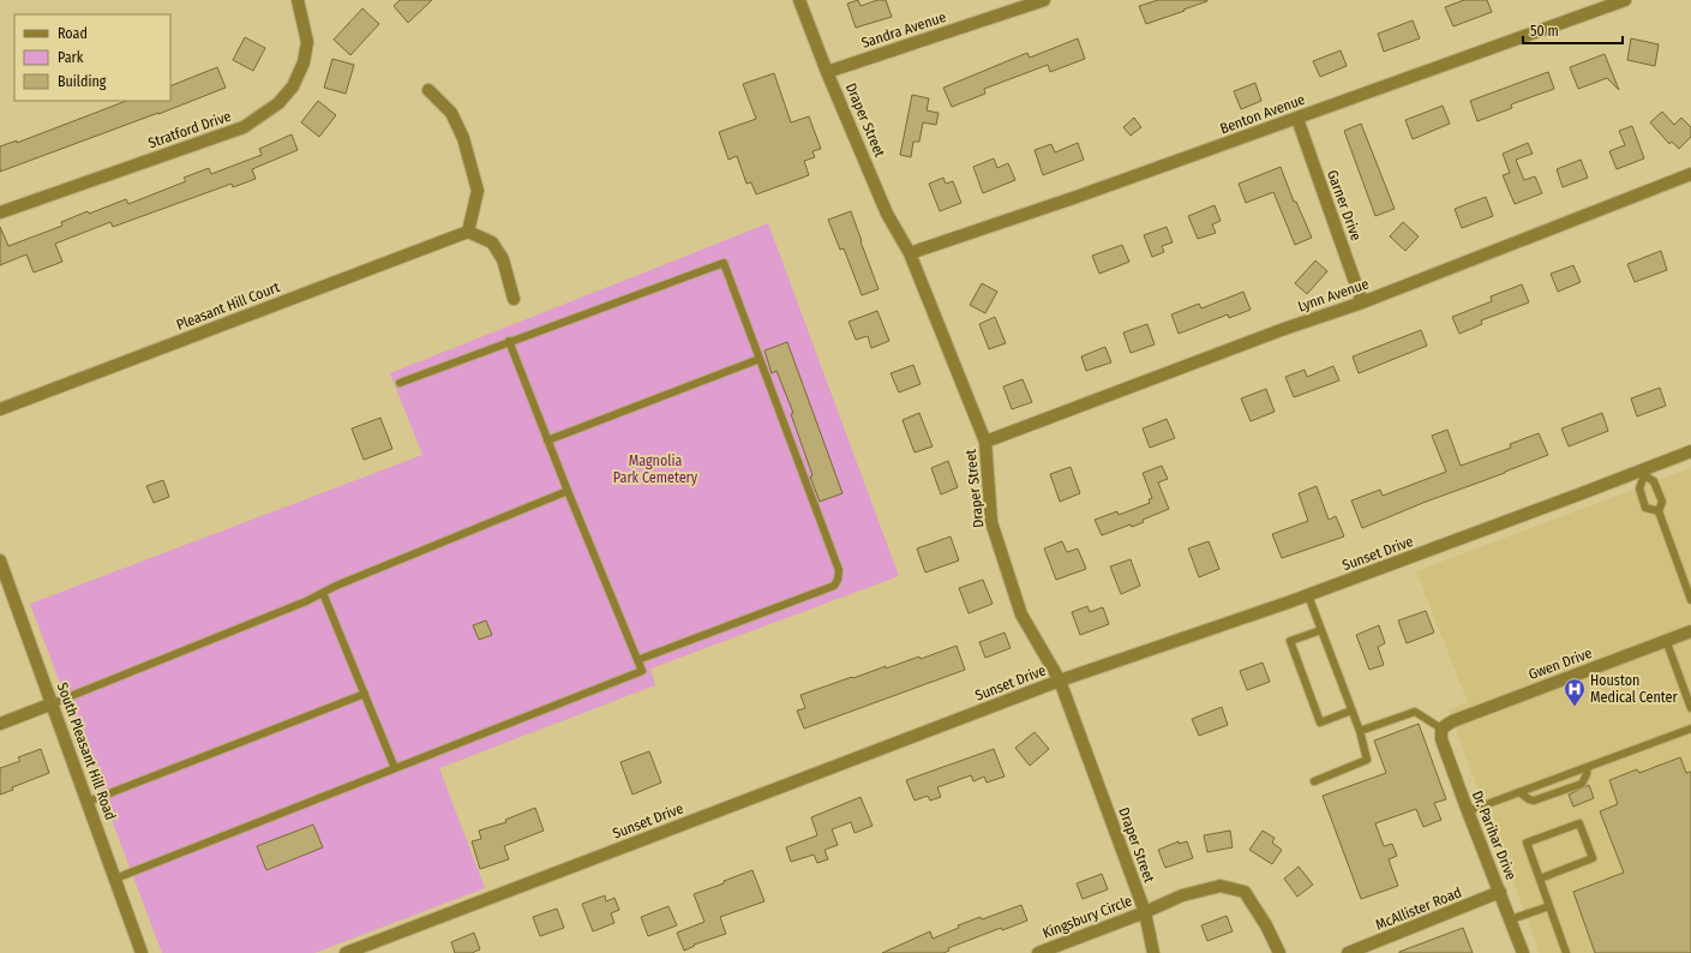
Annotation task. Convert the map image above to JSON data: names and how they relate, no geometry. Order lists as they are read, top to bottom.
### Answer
{
  "streets": {
    "street": [
      "Sandra Avenue",
      "Benton Avenue",
      "Draper Street",
      "Stratford Drive",
      "Garner Drive",
      "Lynn Avenue",
      "Pleasant Hill Court",
      "Sunset Drive",
      "Gwen Drive",
      "South Pleasant Hill Road",
      "Dr. Parihar Drive",
      "McAllister Road",
      "Kingsbury Circle"
    ]
  },
  "crossings": [
    ["Sandra Avenue", "Draper Street"],
    ["Benton Avenue", "Draper Street"],
    ["Benton Avenue", "Garner Drive"],
    ["Draper Street", "Lynn Avenue"],
    ["Draper Street", "Sunset Drive"],
    ["Draper Street", "Kingsbury Circle"],
    ["Garner Drive", "Lynn Avenue"],
    ["Gwen Drive", "Dr. Parihar Drive"],
    ["Dr. Parihar Drive", "McAllister Road"]
  ],
  "parks": ["Magnolia Park Cemetery"],
  "places": {
    "hospital": ["Houston Medical Center"]
  },
  "legend": ["Road", "Park", "Building"],
  "scale_bar": "50 m"
}
